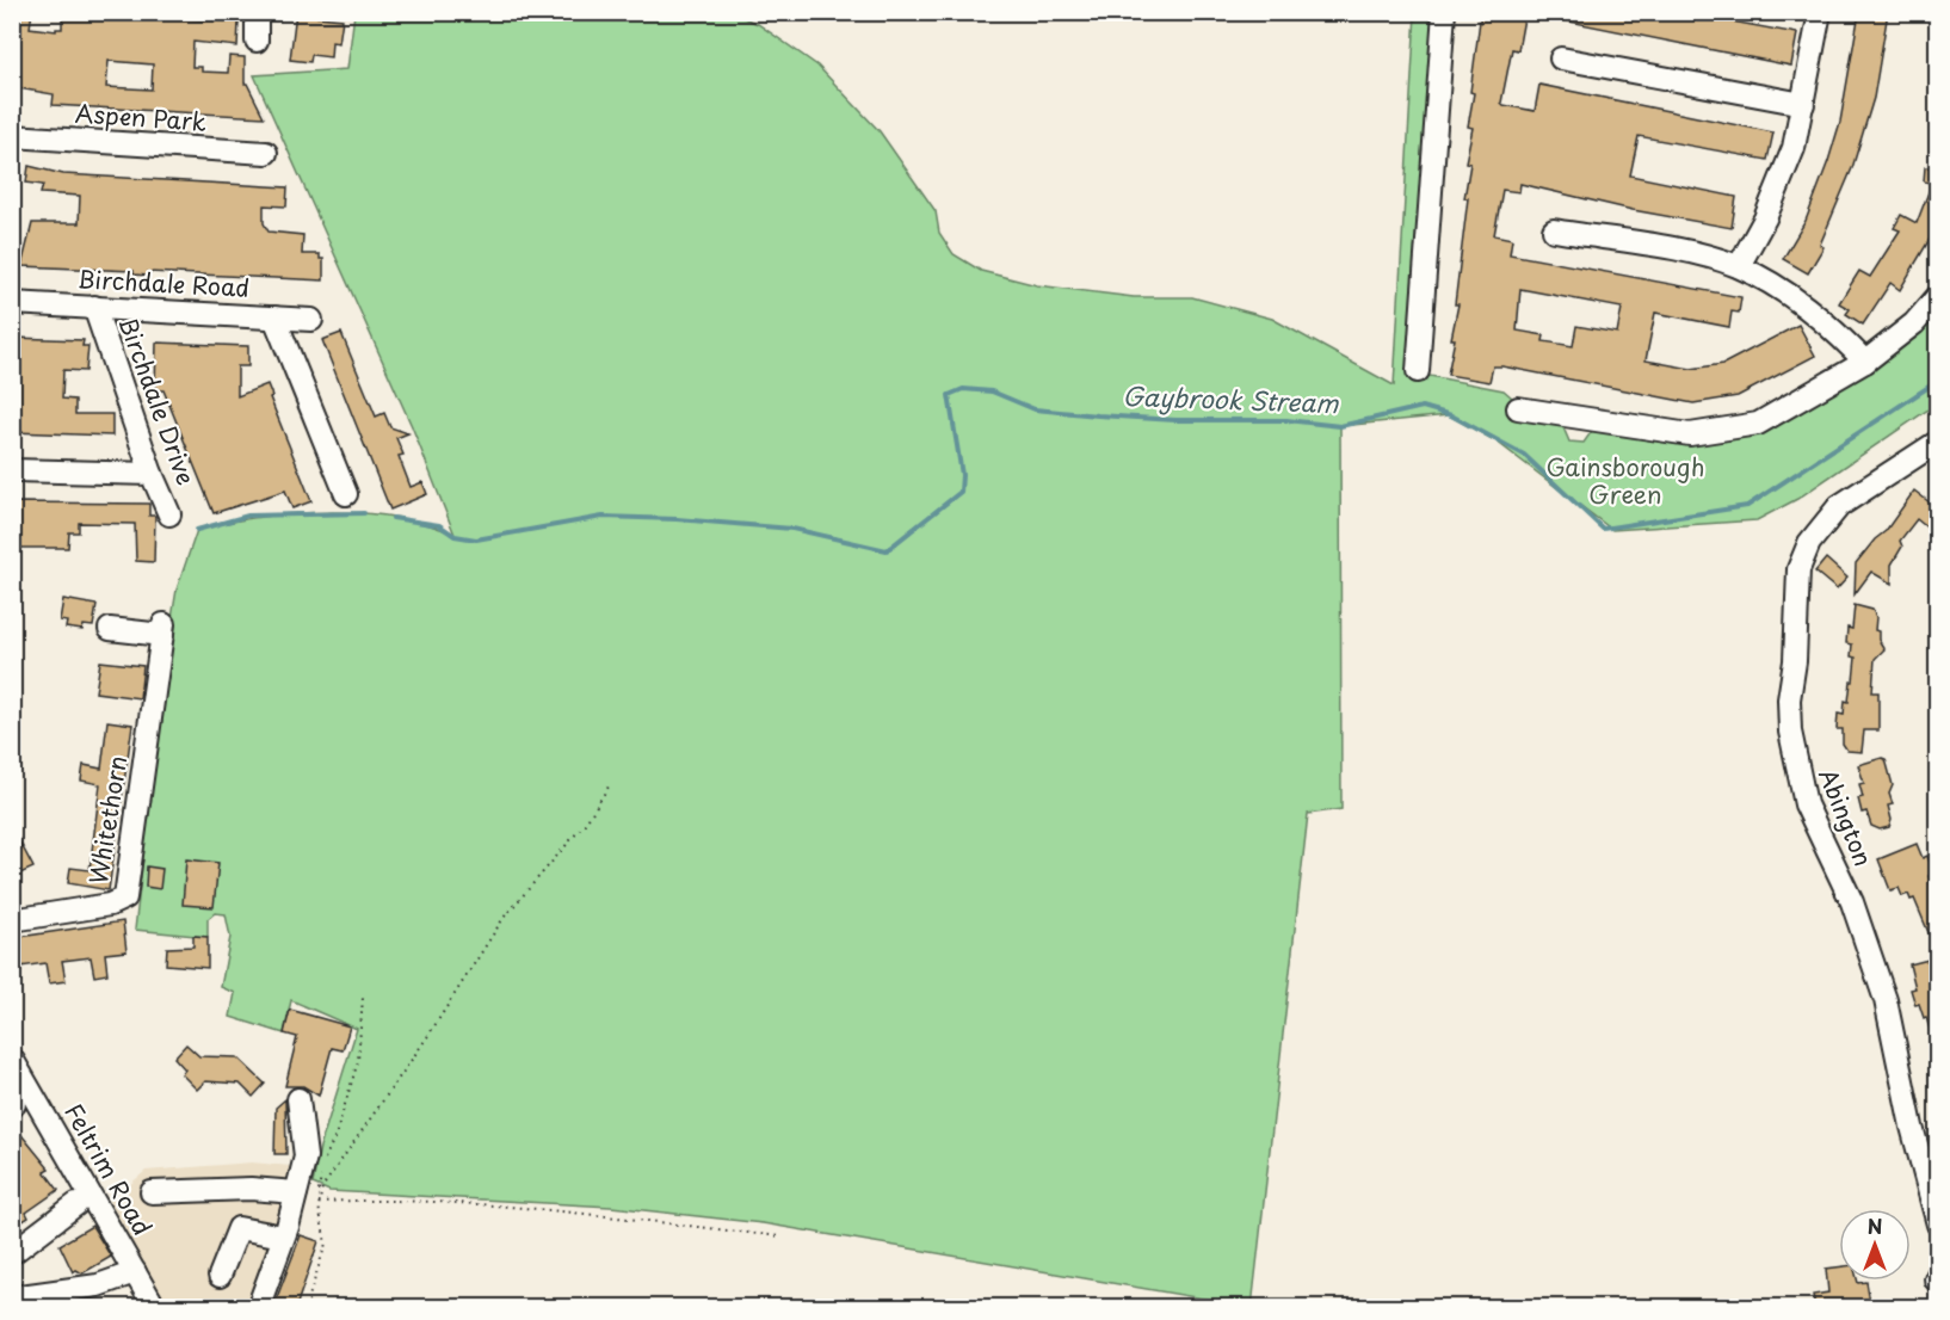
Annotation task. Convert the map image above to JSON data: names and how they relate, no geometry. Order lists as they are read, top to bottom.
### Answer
{
  "streets": {
    "street": [
      "Aspen Park",
      "Birchdale Road",
      "Birchdale Drive",
      "Abington",
      "Whitethorn",
      "Feltrim Road"
    ]
  },
  "crossings": [
    ["Birchdale Road", "Birchdale Drive"]
  ],
  "water": ["Gaybrook Stream"],
  "parks": ["Gainsborough Green"],
  "north": "top"
}
